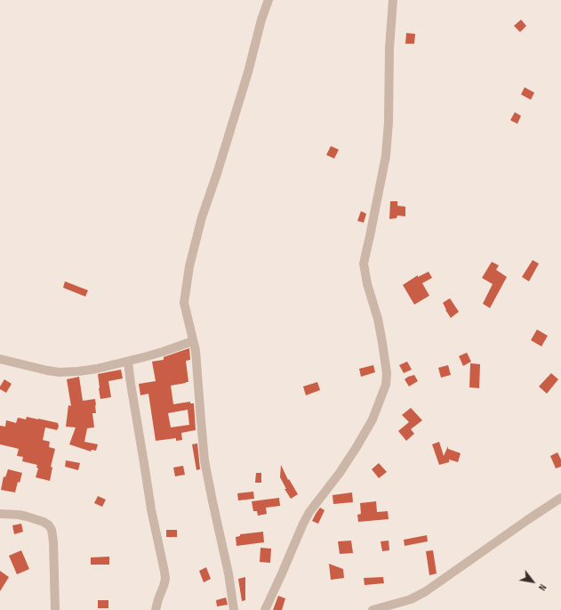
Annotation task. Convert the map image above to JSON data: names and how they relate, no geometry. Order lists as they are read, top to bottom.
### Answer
{
  "north": "bottom right"
}
